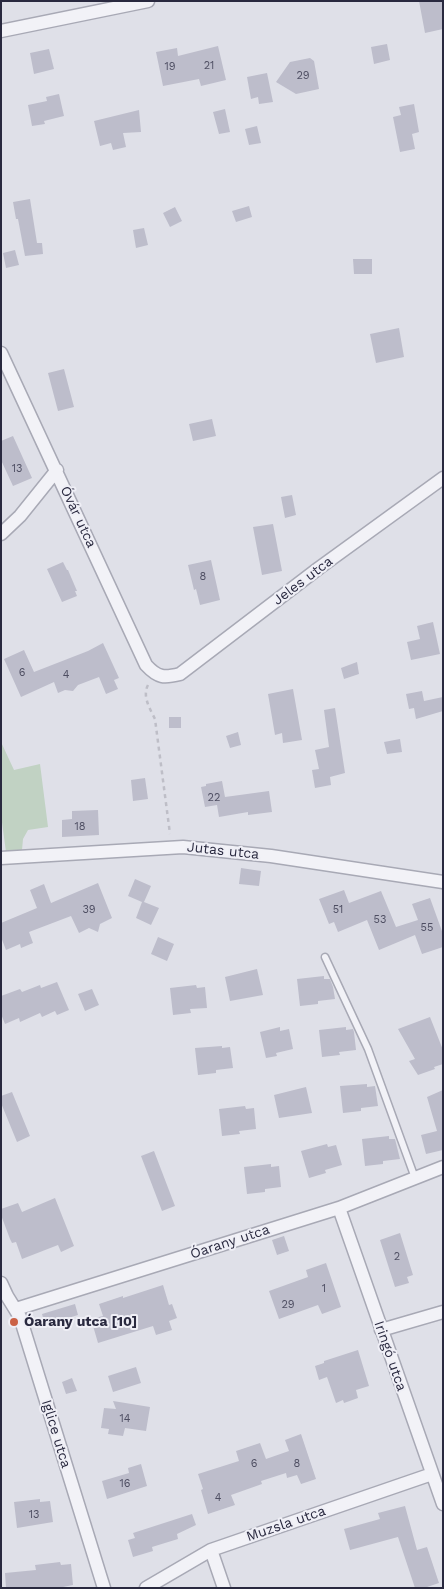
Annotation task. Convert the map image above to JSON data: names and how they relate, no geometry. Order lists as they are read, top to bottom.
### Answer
{
  "streets": {
    "street": [
      "Óvár utca",
      "Jeles utca",
      "Jutas utca",
      "Óarany utca",
      "Iringó utca",
      "Iglice utca",
      "Muzsla utca"
    ]
  },
  "crossings": [
    ["Óvár utca", "Jeles utca"],
    ["Óarany utca", "Iringó utca"],
    ["Óarany utca", "Iglice utca"],
    ["Iringó utca", "Muzsla utca"]
  ],
  "places": ["Óarany utca [10]"],
  "house_numbers": [
    "21",
    "19",
    "29",
    "13",
    "8",
    "6",
    "4",
    "22",
    "18",
    "39",
    "51",
    "53",
    "55",
    "2",
    "1",
    "29",
    "14",
    "6",
    "8",
    "16",
    "4",
    "13"
  ]
}
